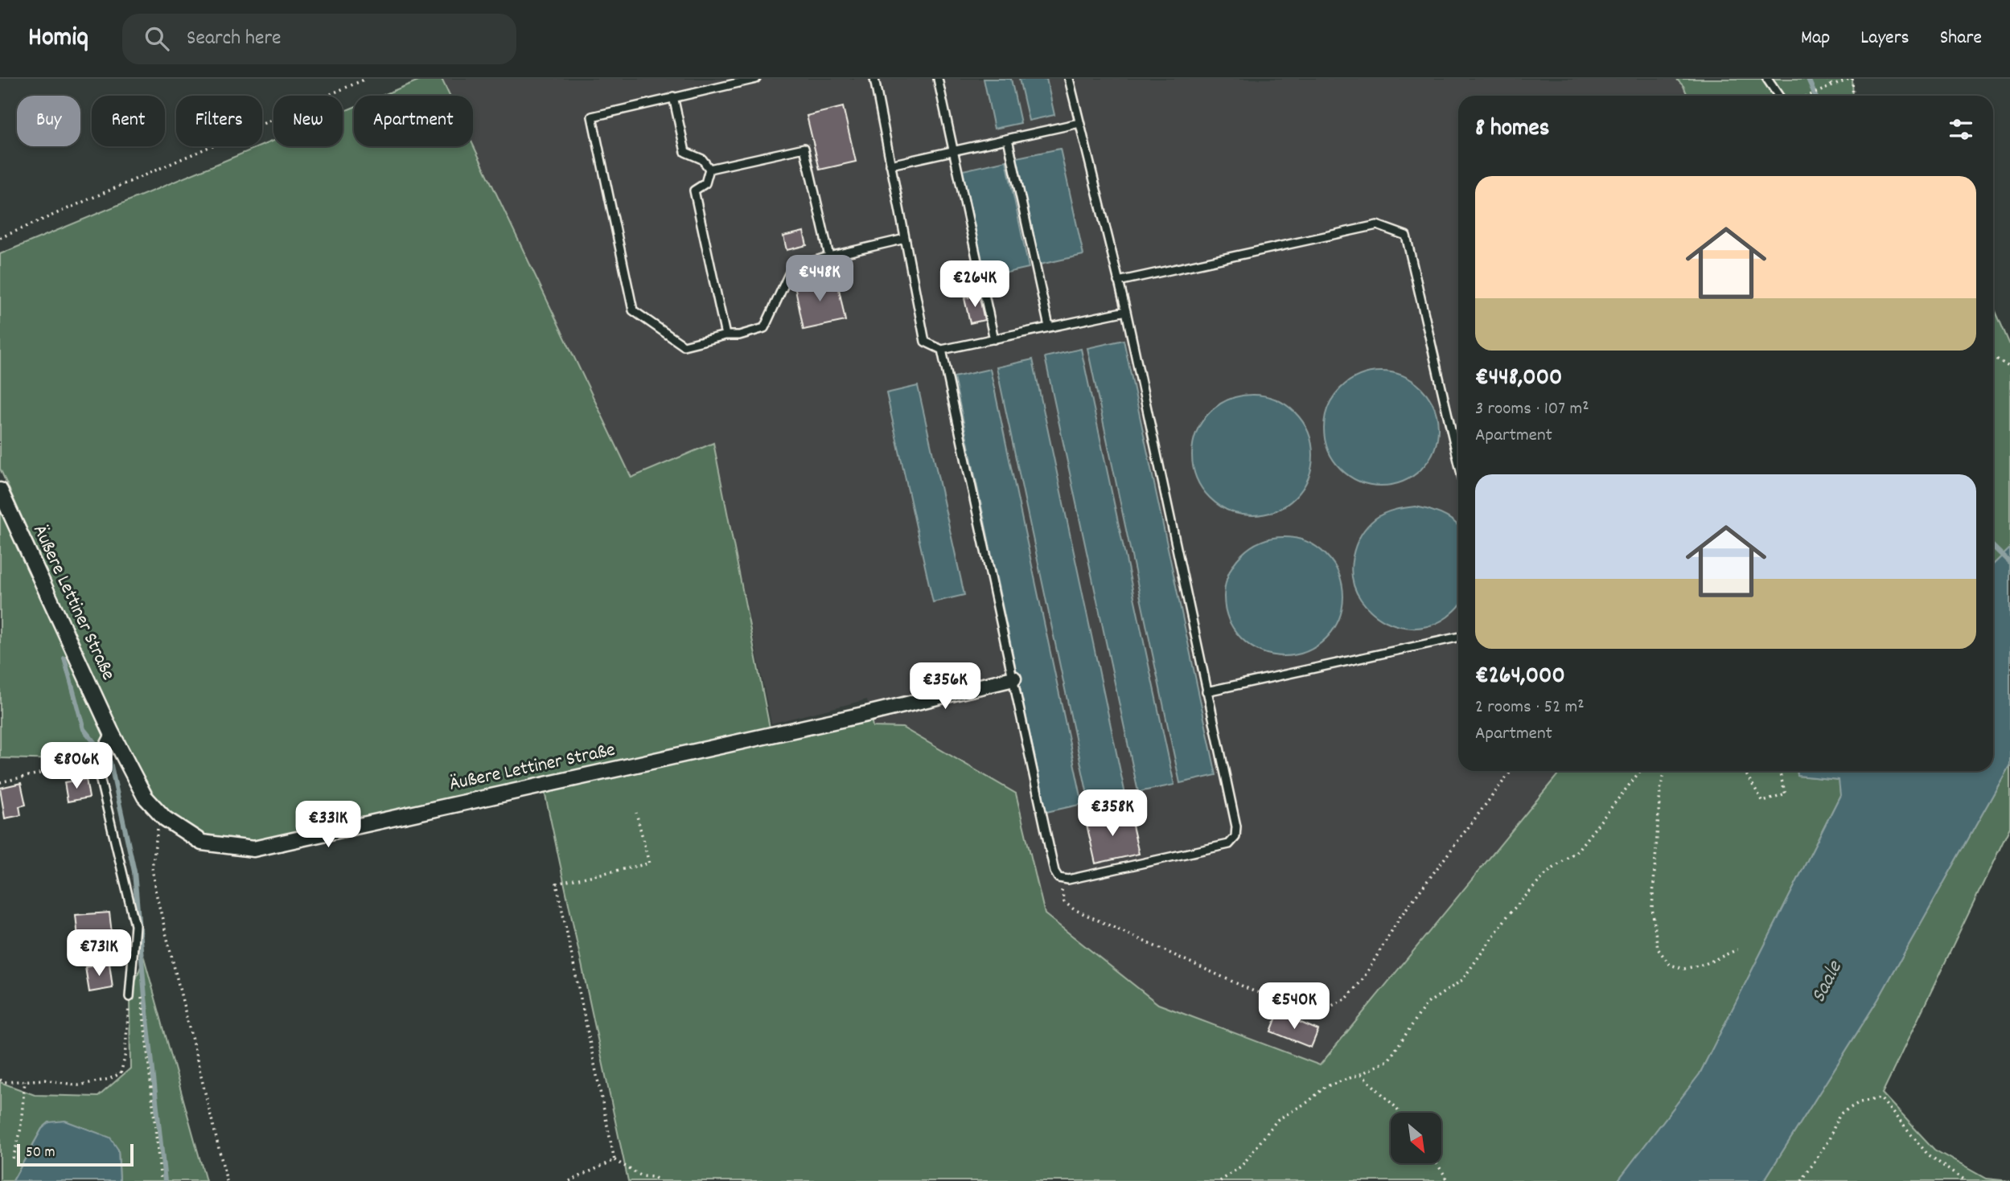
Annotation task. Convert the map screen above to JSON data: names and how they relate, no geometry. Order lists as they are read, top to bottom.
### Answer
{
  "streets": {
    "street": ["Äußere Lettiner Straße"]
  },
  "water": ["Saale"],
  "scale_bar": "50 m",
  "north": "bottom right",
  "page": {
    "header": "Homiq",
    "search": "Search here",
    "nav": ["Map", "Layers", "Share"],
    "chip": [
      "Buy",
      "Rent",
      "Filters",
      "New",
      "Apartment"
    ],
    "heading": "8 homes",
    "list": [
      {
        "name": "€448,000",
        "note": "3 rooms · 107 m² · Apartment"
      },
      {
        "name": "€264,000",
        "note": "2 rooms · 52 m² · Apartment"
      }
    ],
    "price": [
      "€448K",
      "€264K",
      "€356K",
      "€806K",
      "€358K",
      "€331K",
      "€731K",
      "€540K"
    ],
    "scale": "50 m"
  }
}
